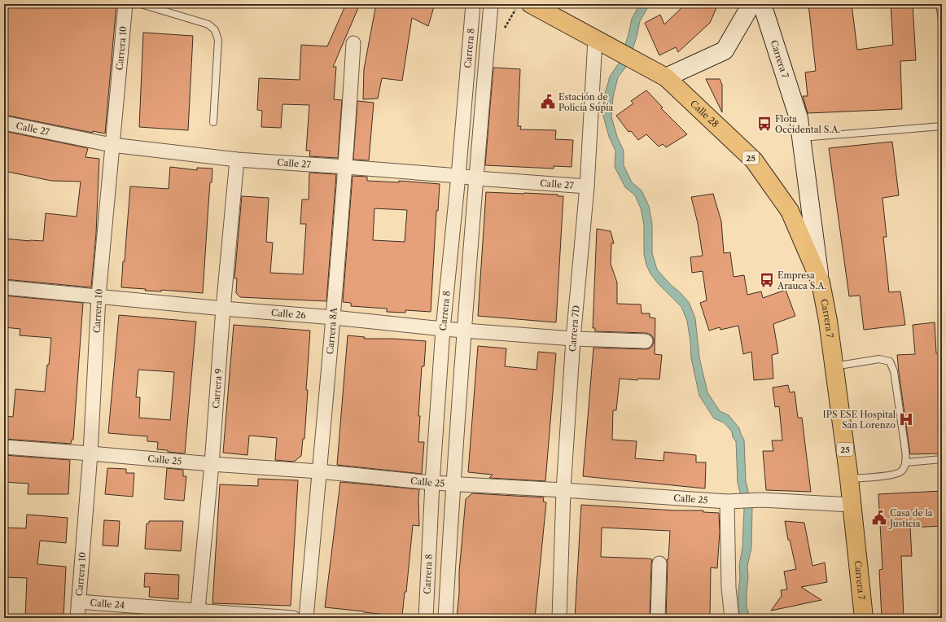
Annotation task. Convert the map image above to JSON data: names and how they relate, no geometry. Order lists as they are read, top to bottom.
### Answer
{
  "streets": {
    "main road": ["Carrera 7", "Calle 28", "25"],
    "street": [
      "Carrera 10",
      "Carrera 8",
      "Calle 27",
      "Calle 26",
      "Carrera 7D",
      "Carrera 8A",
      "Carrera 9",
      "Calle 25",
      "Calle 24"
    ]
  },
  "crossings": [
    ["Carrera 10", "Calle 27"],
    ["Carrera 10", "Calle 26"],
    ["Carrera 10", "Calle 25"],
    ["Carrera 10", "Calle 24"],
    ["Carrera 8", "Calle 27"],
    ["Carrera 8", "Calle 26"],
    ["Carrera 8", "Calle 25"],
    ["Carrera 7", "Calle 28"],
    ["Carrera 7", "Calle 25"],
    ["Calle 28", "Carrera 7D"],
    ["Calle 27", "Carrera 7D"],
    ["Calle 27", "Carrera 8A"],
    ["Calle 27", "Carrera 9"],
    ["Calle 26", "Carrera 7D"],
    ["Calle 26", "Carrera 8A"],
    ["Calle 26", "Carrera 9"],
    ["Carrera 7D", "Calle 25"],
    ["Carrera 8A", "Calle 25"],
    ["Carrera 9", "Calle 25"],
    ["Carrera 9", "Calle 24"]
  ],
  "places": {
    "public building": ["Estación de Policía Supía", "Casa de la Justicia"],
    "bus stop": ["Flota Occidental S.A.", "Empresa Arauca S.A."],
    "hospital": ["IPS ESE Hospital San Lorenzo"]
  }
}
